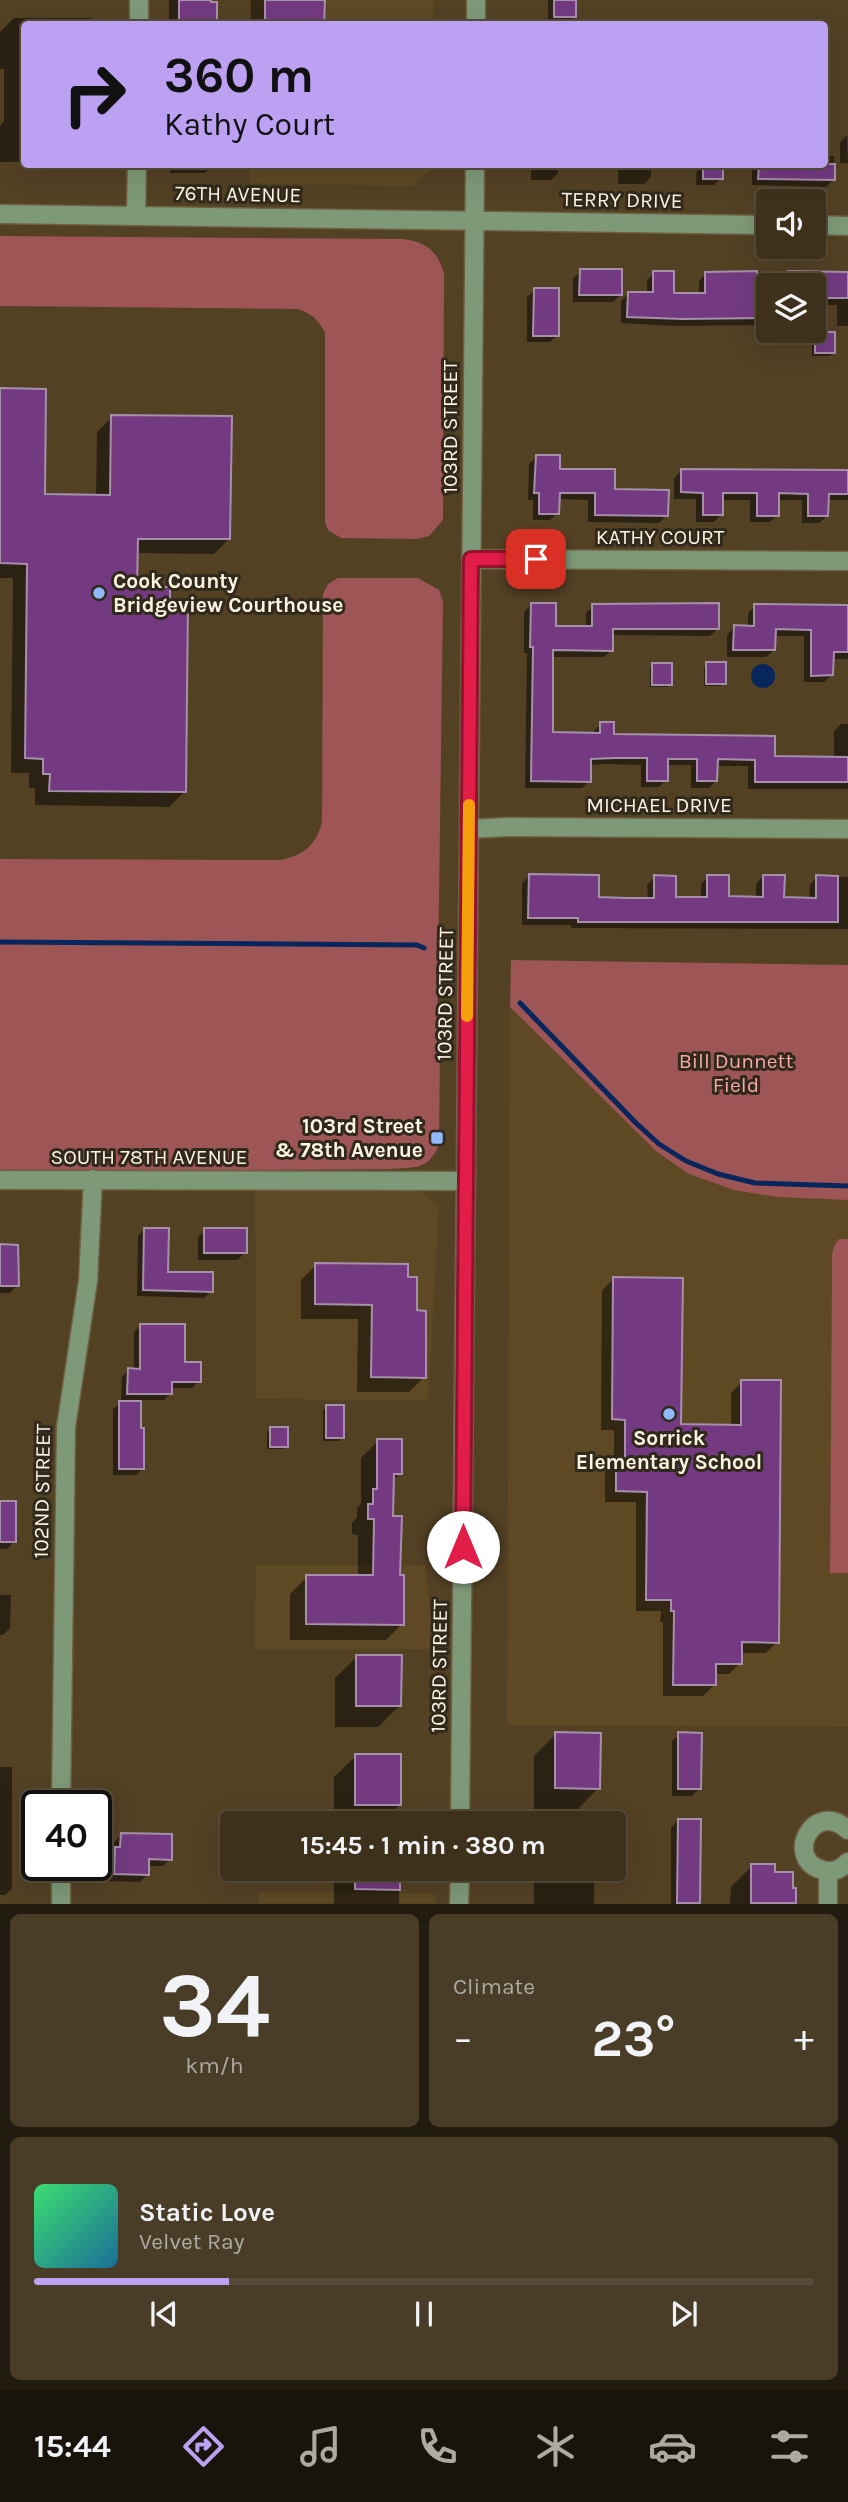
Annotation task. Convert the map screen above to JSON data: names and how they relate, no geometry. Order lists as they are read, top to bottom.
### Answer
{
  "streets": {
    "street": [
      "76TH AVENUE",
      "TERRY DRIVE",
      "103RD STREET",
      "KATHY COURT",
      "MICHAEL DRIVE",
      "SOUTH 78TH AVENUE",
      "102ND STREET"
    ]
  },
  "crossings": [
    ["76TH AVENUE", "TERRY DRIVE"],
    ["76TH AVENUE", "103RD STREET"],
    ["TERRY DRIVE", "103RD STREET"],
    ["103RD STREET", "KATHY COURT"],
    ["103RD STREET", "MICHAEL DRIVE"],
    ["103RD STREET", "SOUTH 78TH AVENUE"],
    ["SOUTH 78TH AVENUE", "102ND STREET"]
  ],
  "parks": ["Bill Dunnett Field"],
  "places": {
    "other": ["Cook County Bridgeview Courthouse", "Sorrick Elementary School"],
    "transit": ["103rd Street & 78th Avenue"]
  },
  "page": {
    "turn": ["360 m", "Kathy Court"],
    "limit": "40",
    "trip": "15:45 · 1 min · 380 m",
    "tile": [
      ["34", "km/h"],
      "Climate"
    ],
    "heat": ["−", "23°", "+"],
    "song": ["Static Love", "Velvet Ray"],
    "tabs": "15:44"
  }
}
